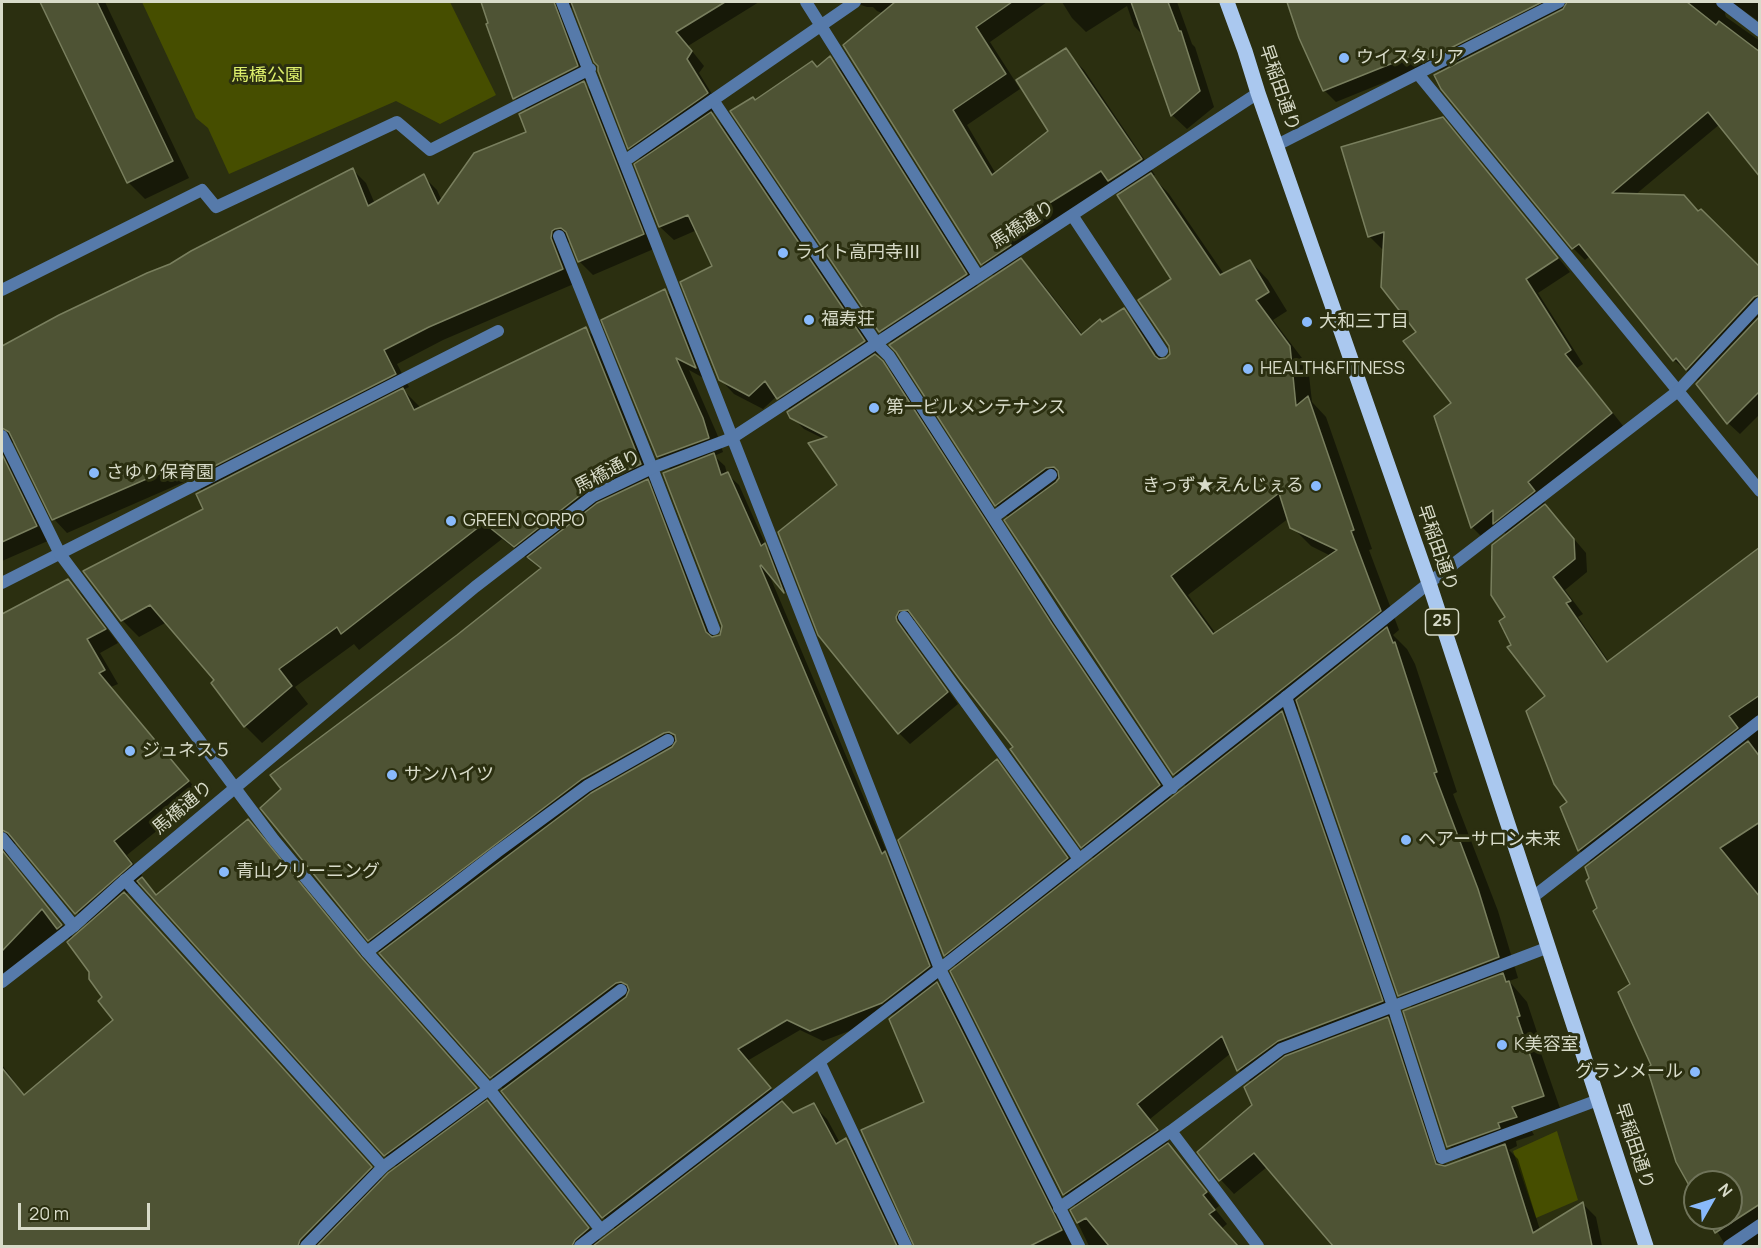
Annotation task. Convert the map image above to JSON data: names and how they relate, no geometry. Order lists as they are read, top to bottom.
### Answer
{
  "streets": {
    "main road": ["早稲田通り", "25"],
    "street": ["馬橋通り"]
  },
  "crossings": [
    ["早稲田通り", "馬橋通り"]
  ],
  "parks": ["馬橋公園"],
  "places": [
    "ウイスタリア",
    "ライト高円寺Ⅲ",
    "福寿荘",
    "大和三丁目",
    "HEALTH&FITNESS",
    "第一ビルメンテナンス",
    "さゆり保育園",
    "きっず★えんじぇる",
    "GREEN CORPO",
    "ジュネス５",
    "サンハイツ",
    "ヘアーサロン未来",
    "青山クリーニング",
    "K美容室",
    "グランメール"
  ],
  "scale_bar": "20 m",
  "north": "top right"
}
